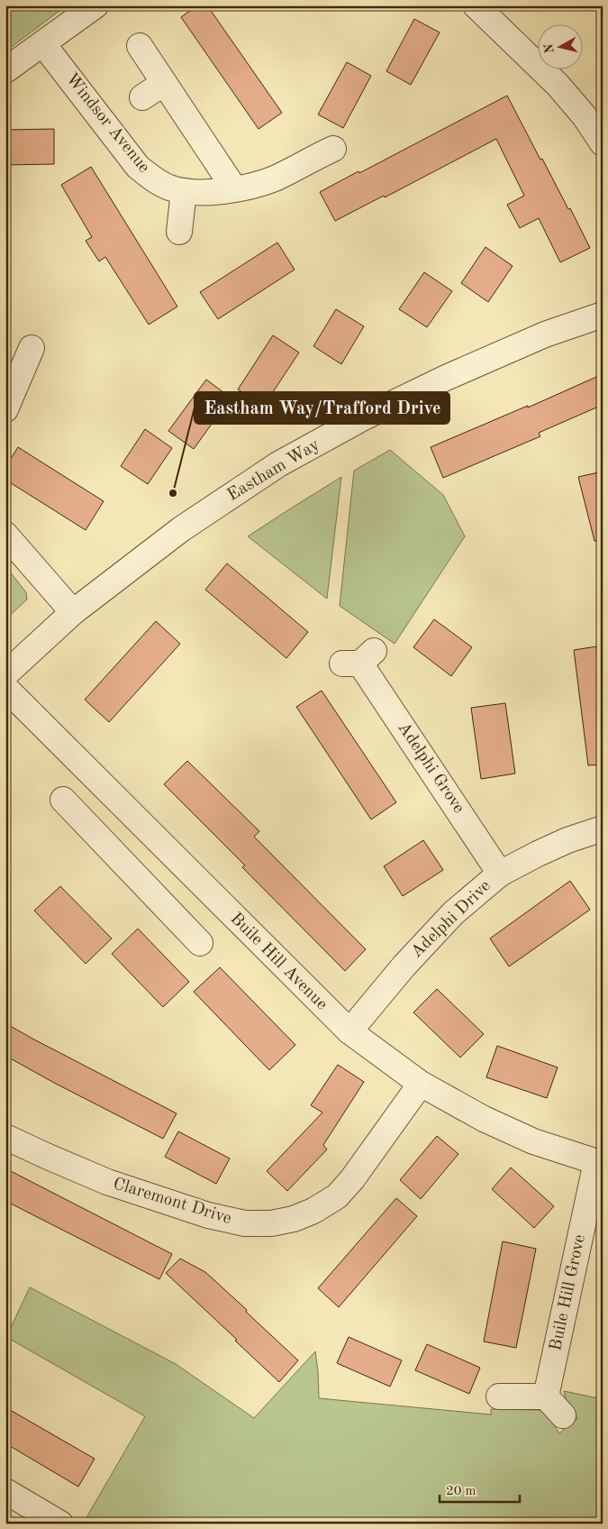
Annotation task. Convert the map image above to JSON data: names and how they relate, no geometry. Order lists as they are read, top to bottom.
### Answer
{
  "streets": {
    "street": [
      "Windsor Avenue",
      "Eastham Way",
      "Adelphi Grove",
      "Adelphi Drive",
      "Buile Hill Avenue",
      "Claremont Drive",
      "Buile Hill Grove"
    ]
  },
  "crossings": [
    ["Adelphi Grove", "Adelphi Drive"],
    ["Adelphi Drive", "Buile Hill Avenue"],
    ["Buile Hill Avenue", "Claremont Drive"],
    ["Buile Hill Avenue", "Buile Hill Grove"]
  ],
  "places": ["Eastham Way/Trafford Drive"],
  "scale_bar": "20 m",
  "north": "left"
}
